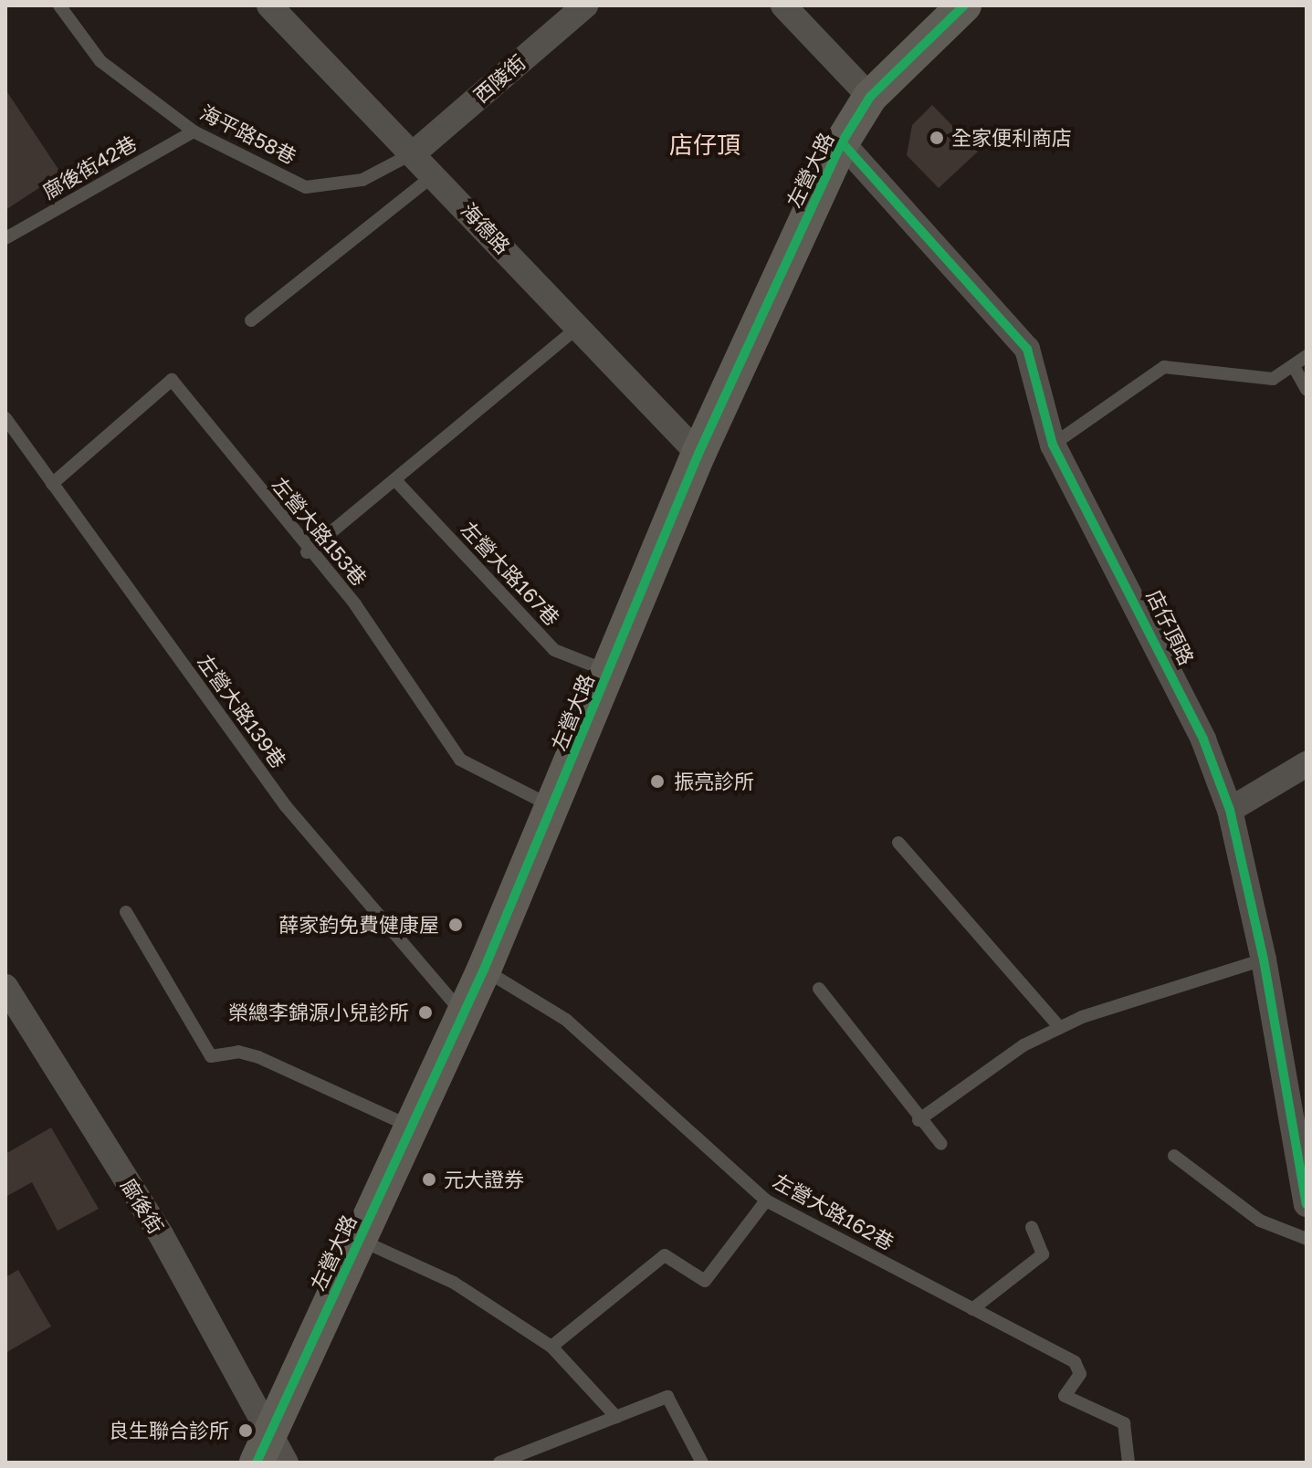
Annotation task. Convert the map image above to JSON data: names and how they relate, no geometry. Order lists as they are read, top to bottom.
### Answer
{
  "streets": {
    "street": [
      "西陵街",
      "左營大路",
      "海德路",
      "店仔頂路",
      "廍後街"
    ],
    "lane": [
      "海平路58巷",
      "廍後街42巷",
      "左營大路153巷",
      "左營大路167巷",
      "左營大路139巷",
      "左營大路162巷"
    ]
  },
  "crossings": [
    ["西陵街", "海平路58巷"],
    ["西陵街", "海德路"],
    ["海平路58巷", "廍後街42巷"],
    ["海平路58巷", "海德路"],
    ["左營大路", "海德路"],
    ["左營大路", "左營大路153巷"],
    ["左營大路", "左營大路167巷"],
    ["左營大路", "店仔頂路"],
    ["左營大路", "左營大路139巷"],
    ["左營大路", "廍後街"],
    ["左營大路", "左營大路162巷"],
    ["左營大路153巷", "左營大路139巷"]
  ],
  "districts": ["店仔頂"],
  "places": [
    "全家便利商店",
    "振亮診所",
    "薛家鈞免費健康屋",
    "榮總李錦源小兒診所",
    "元大證券",
    "良生聯合診所"
  ]
}
